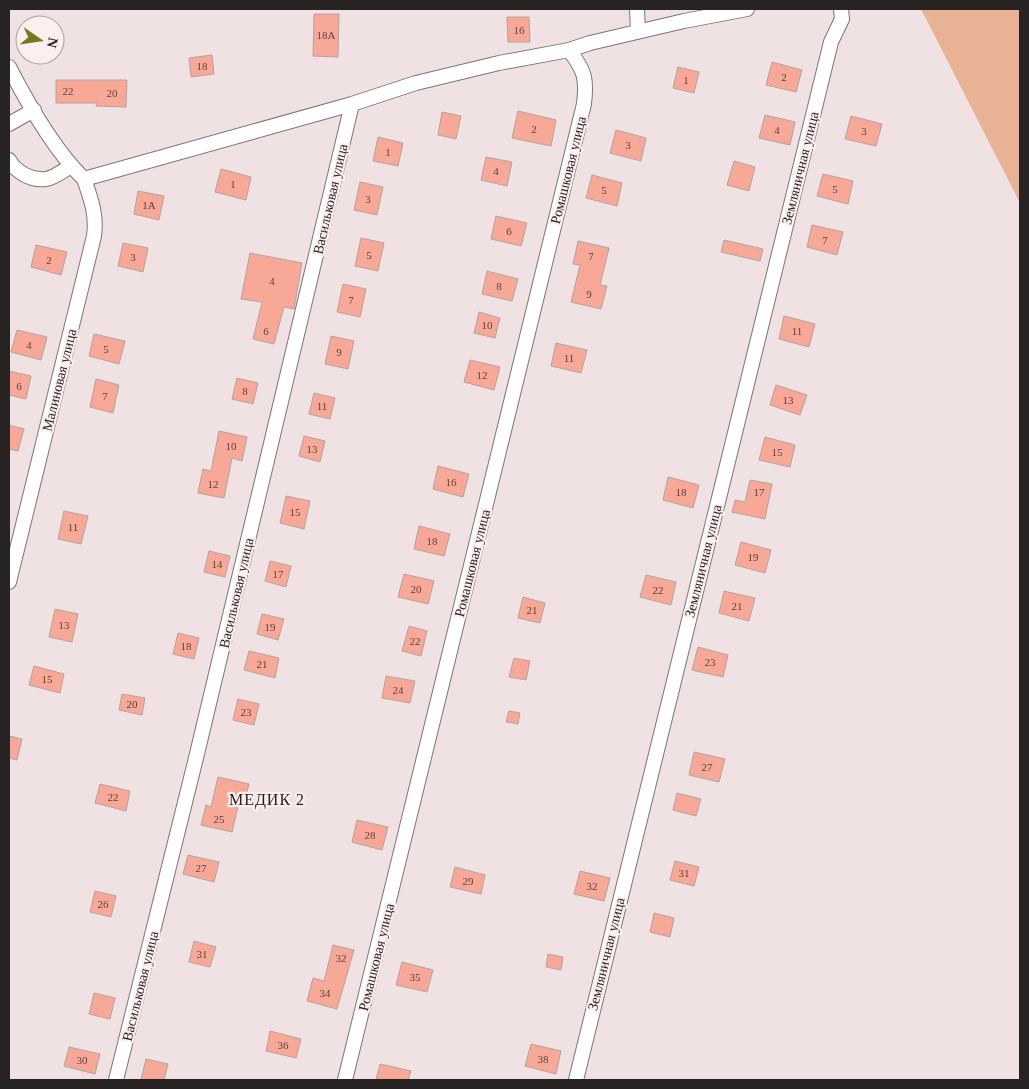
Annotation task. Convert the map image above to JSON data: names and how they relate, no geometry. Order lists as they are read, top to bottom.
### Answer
{
  "streets": {
    "street": [
      "Земляничная улица",
      "Ромашковая улица",
      "Васильковая улица",
      "Малиновая улица"
    ]
  },
  "districts": ["МЕДИК 2"],
  "house_numbers": [
    "16",
    "18А",
    "18",
    "2",
    "1",
    "22",
    "20",
    "2",
    "4",
    "3",
    "3",
    "1",
    "4",
    "1",
    "5",
    "5",
    "3",
    "1А",
    "6",
    "7",
    "5",
    "7",
    "3",
    "2",
    "4",
    "8",
    "9",
    "7",
    "10",
    "6",
    "11",
    "4",
    "5",
    "9",
    "11",
    "12",
    "6",
    "8",
    "7",
    "13",
    "11",
    "10",
    "13",
    "15",
    "16",
    "12",
    "18",
    "17",
    "15",
    "11",
    "18",
    "19",
    "14",
    "17",
    "20",
    "22",
    "21",
    "21",
    "13",
    "19",
    "22",
    "18",
    "23",
    "21",
    "15",
    "24",
    "20",
    "23",
    "27",
    "22",
    "25",
    "28",
    "27",
    "31",
    "29",
    "32",
    "26",
    "31",
    "32",
    "35",
    "34",
    "36",
    "38",
    "30"
  ],
  "north": "right"
}
